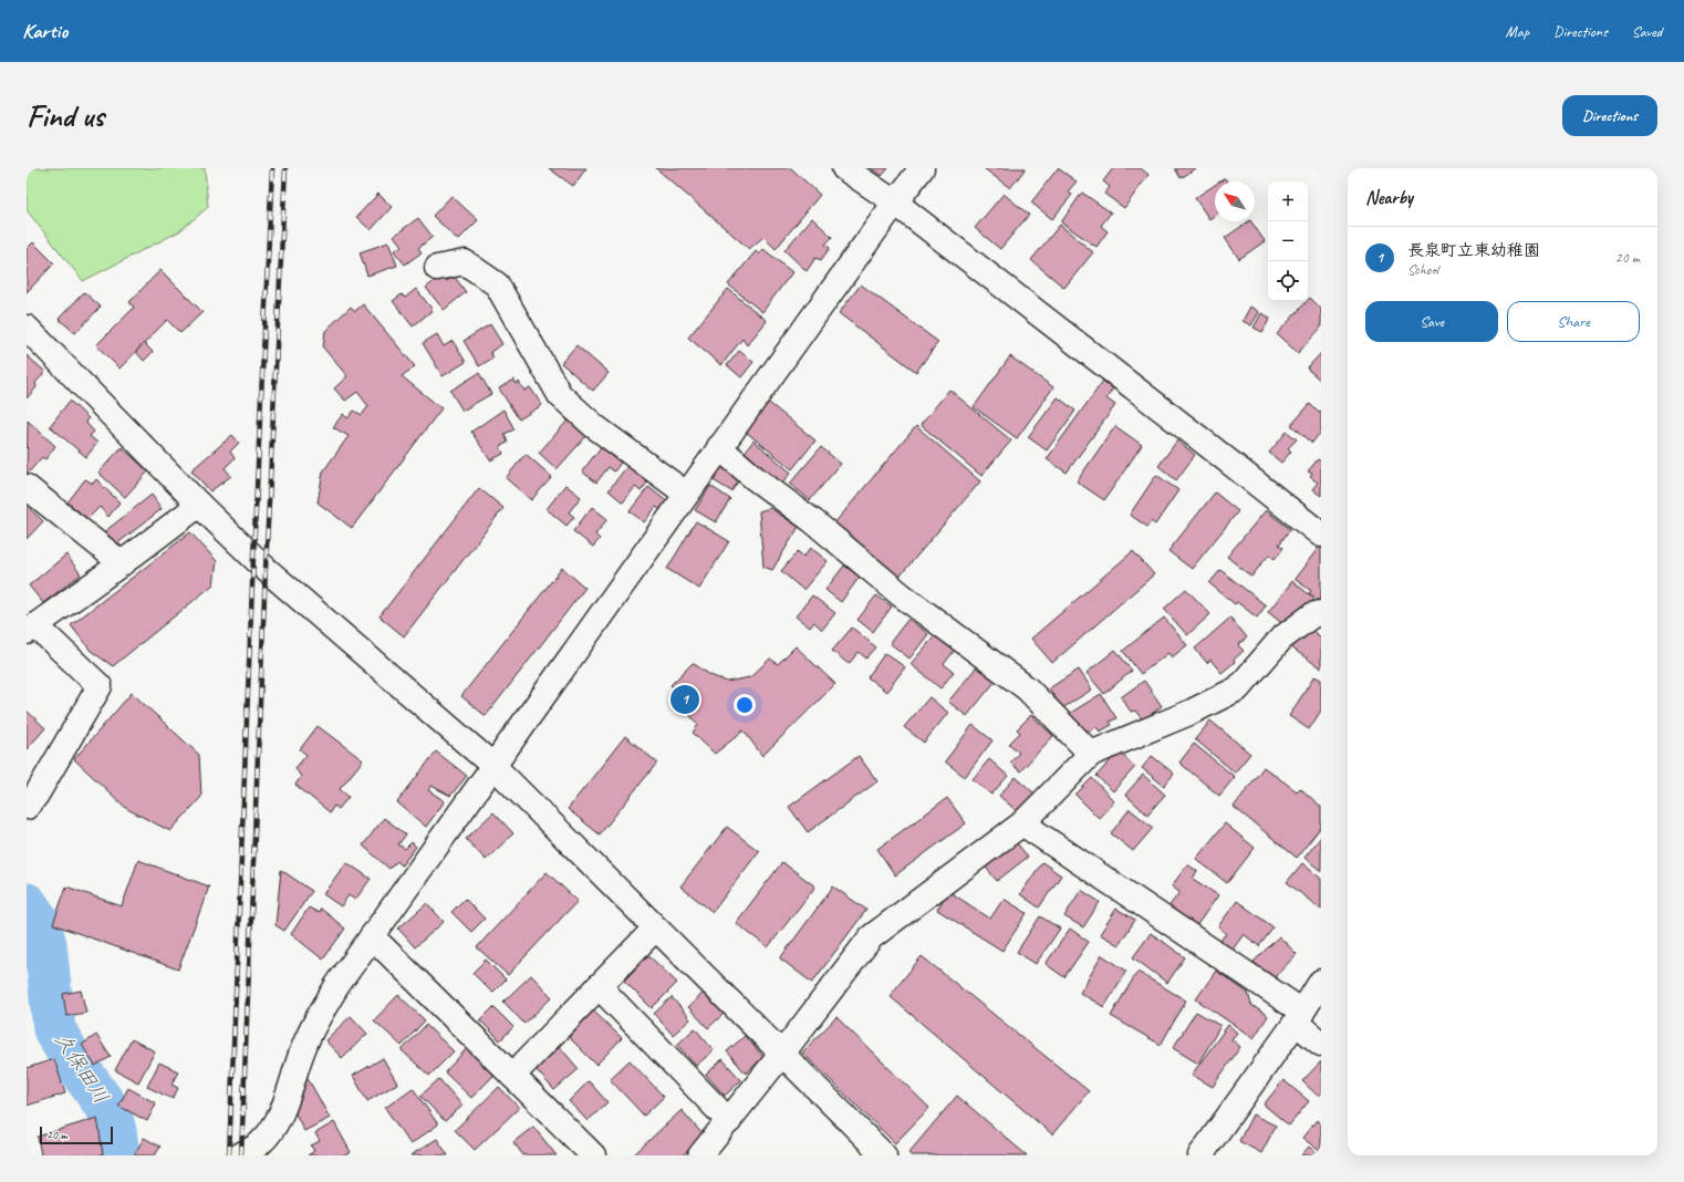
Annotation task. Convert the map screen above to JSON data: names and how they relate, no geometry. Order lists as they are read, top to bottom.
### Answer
{
  "water": ["久保田川"],
  "scale_bar": "20 m",
  "north": "top left",
  "page": {
    "header": "Kartio",
    "nav": ["Map", "Directions", "Saved"],
    "buttons": [
      "Directions",
      ["Save", "Share"]
    ],
    "title": "Find us",
    "heading": "Nearby",
    "map_buttons": ["+", "−"],
    "list": [
      {
        "mark": "1",
        "name": "長泉町立東幼稚園",
        "note": "School",
        "value": "20 m"
      }
    ],
    "pins": "1",
    "scale": "20 m"
  }
}
